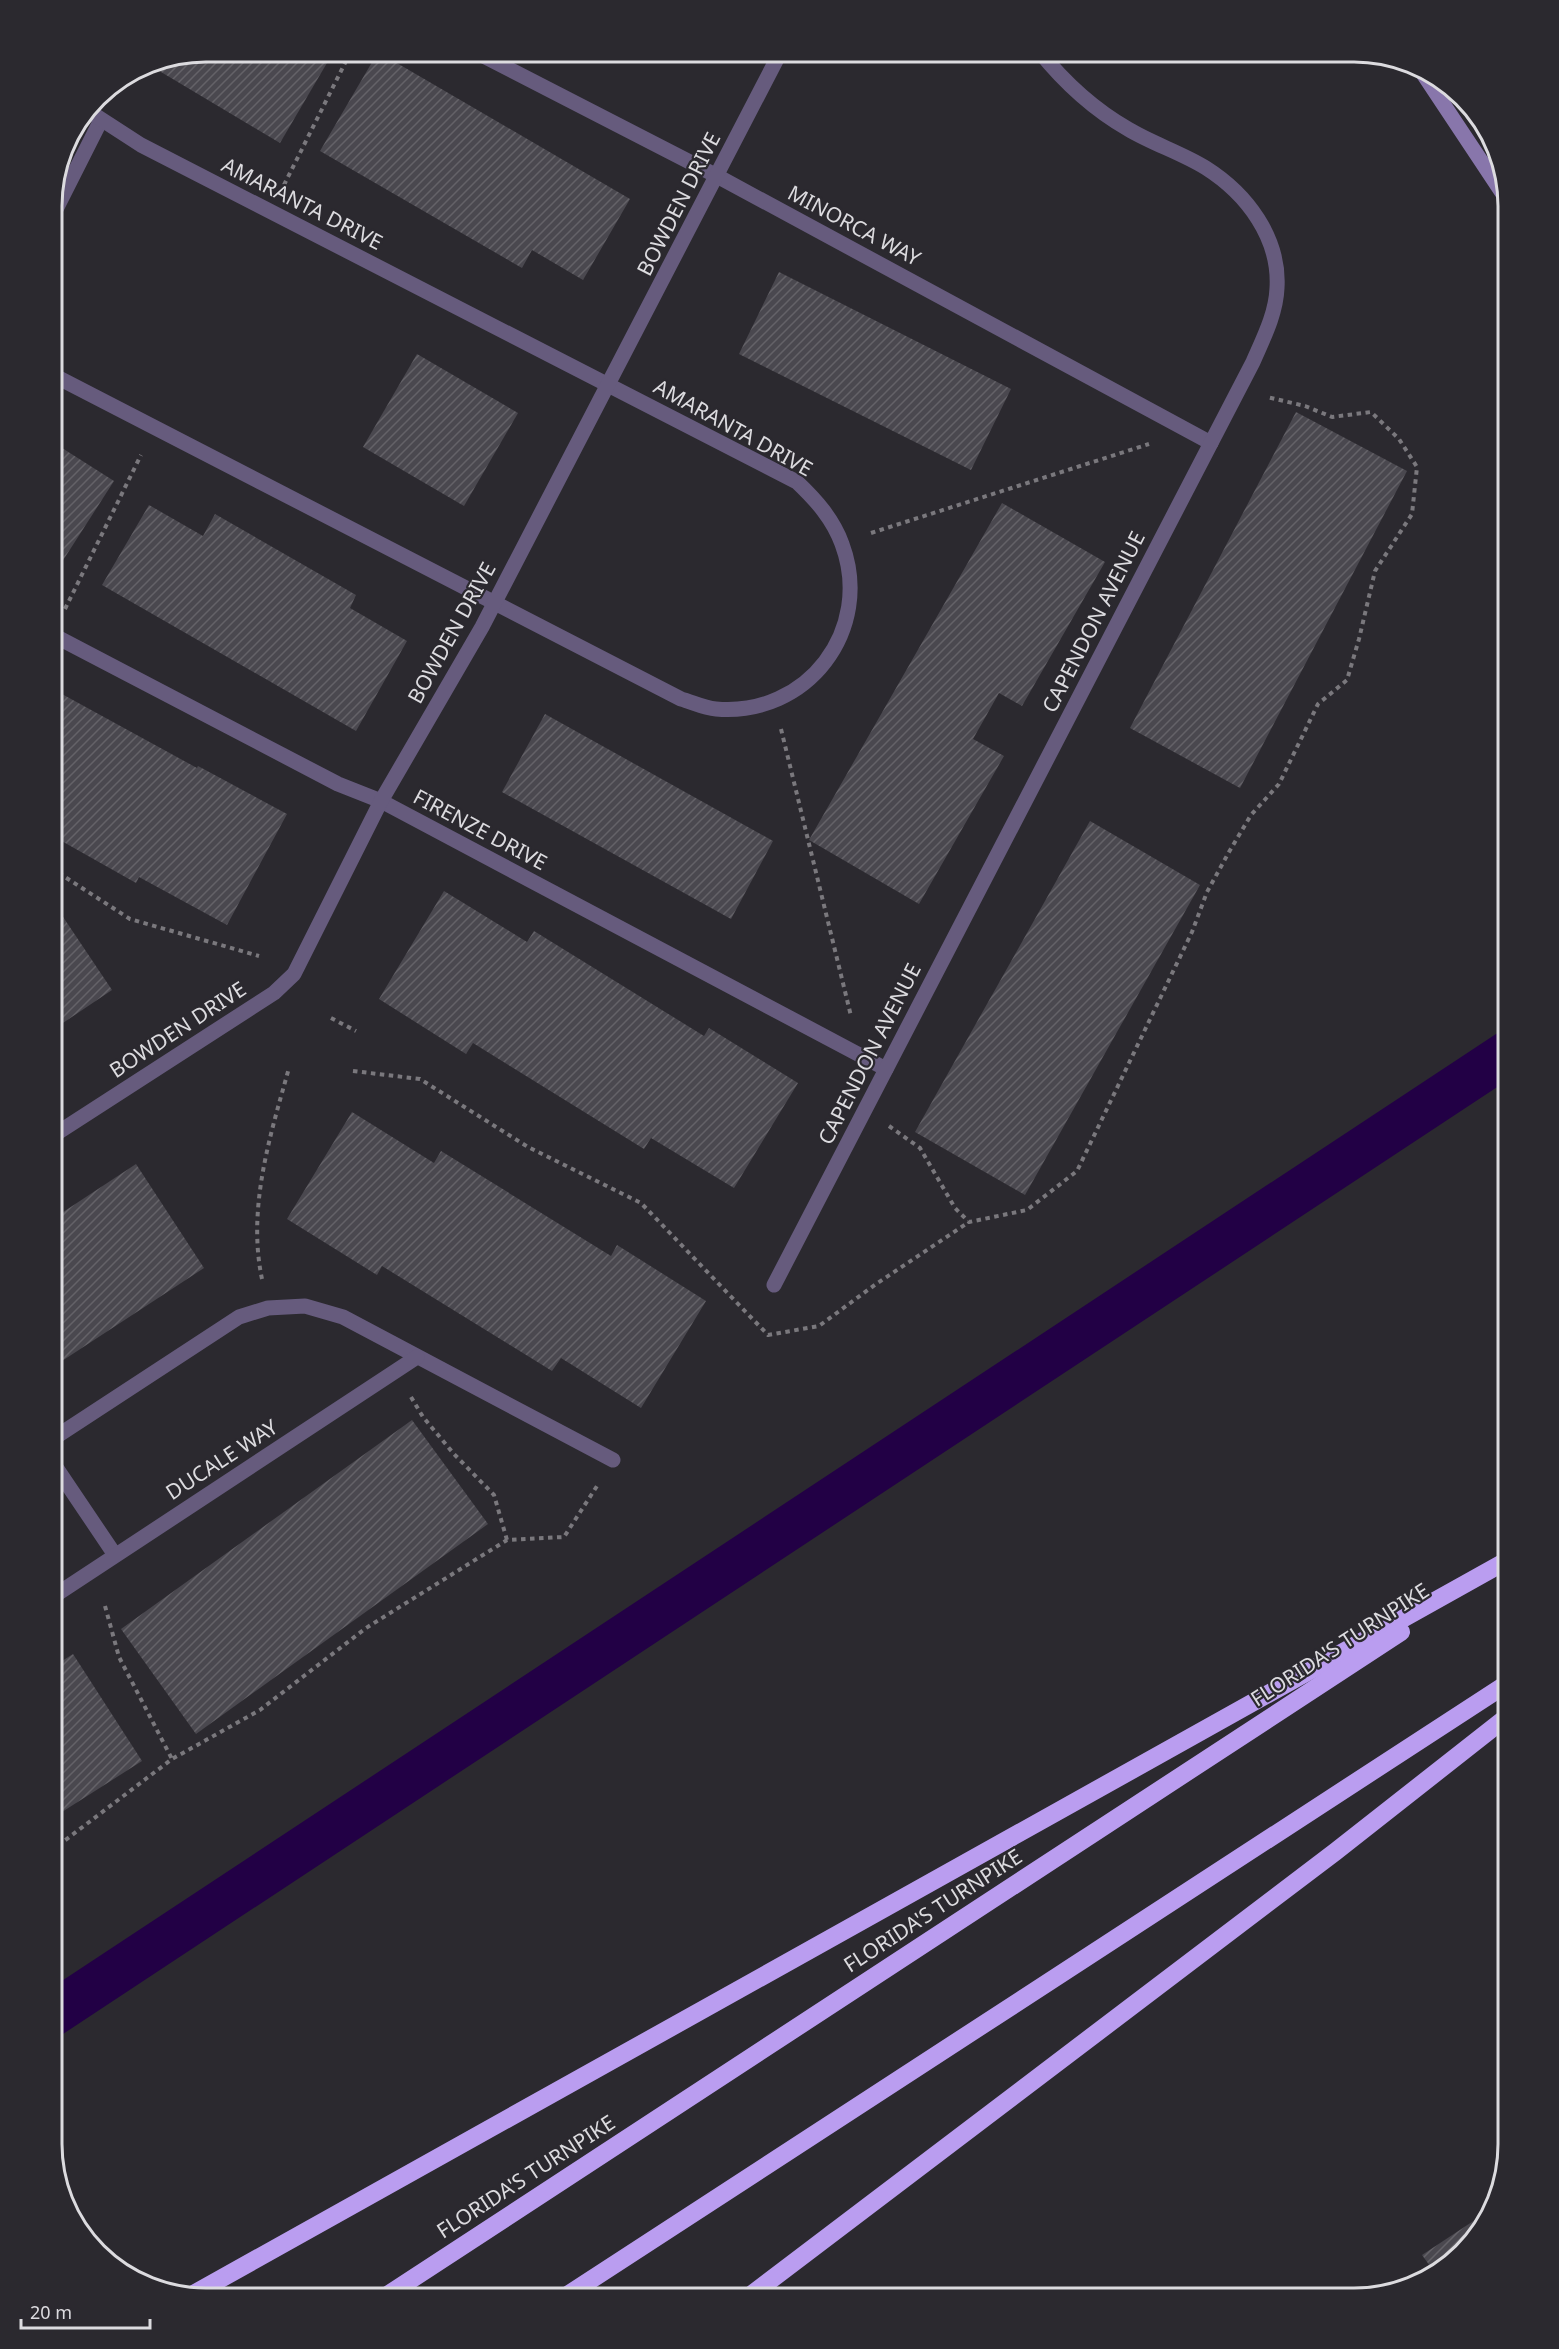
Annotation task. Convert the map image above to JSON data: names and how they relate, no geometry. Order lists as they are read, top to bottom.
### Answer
{
  "streets": {
    "highway": ["FLORIDA'S TURNPIKE"],
    "street": [
      "AMARANTA DRIVE",
      "BOWDEN DRIVE",
      "MINORCA WAY",
      "CAPENDON AVENUE",
      "FIRENZE DRIVE",
      "DUCALE WAY"
    ]
  },
  "crossings": [
    ["AMARANTA DRIVE", "BOWDEN DRIVE"],
    ["BOWDEN DRIVE", "MINORCA WAY"],
    ["BOWDEN DRIVE", "FIRENZE DRIVE"],
    ["MINORCA WAY", "CAPENDON AVENUE"],
    ["CAPENDON AVENUE", "FIRENZE DRIVE"]
  ],
  "scale_bar": "20 m"
}
